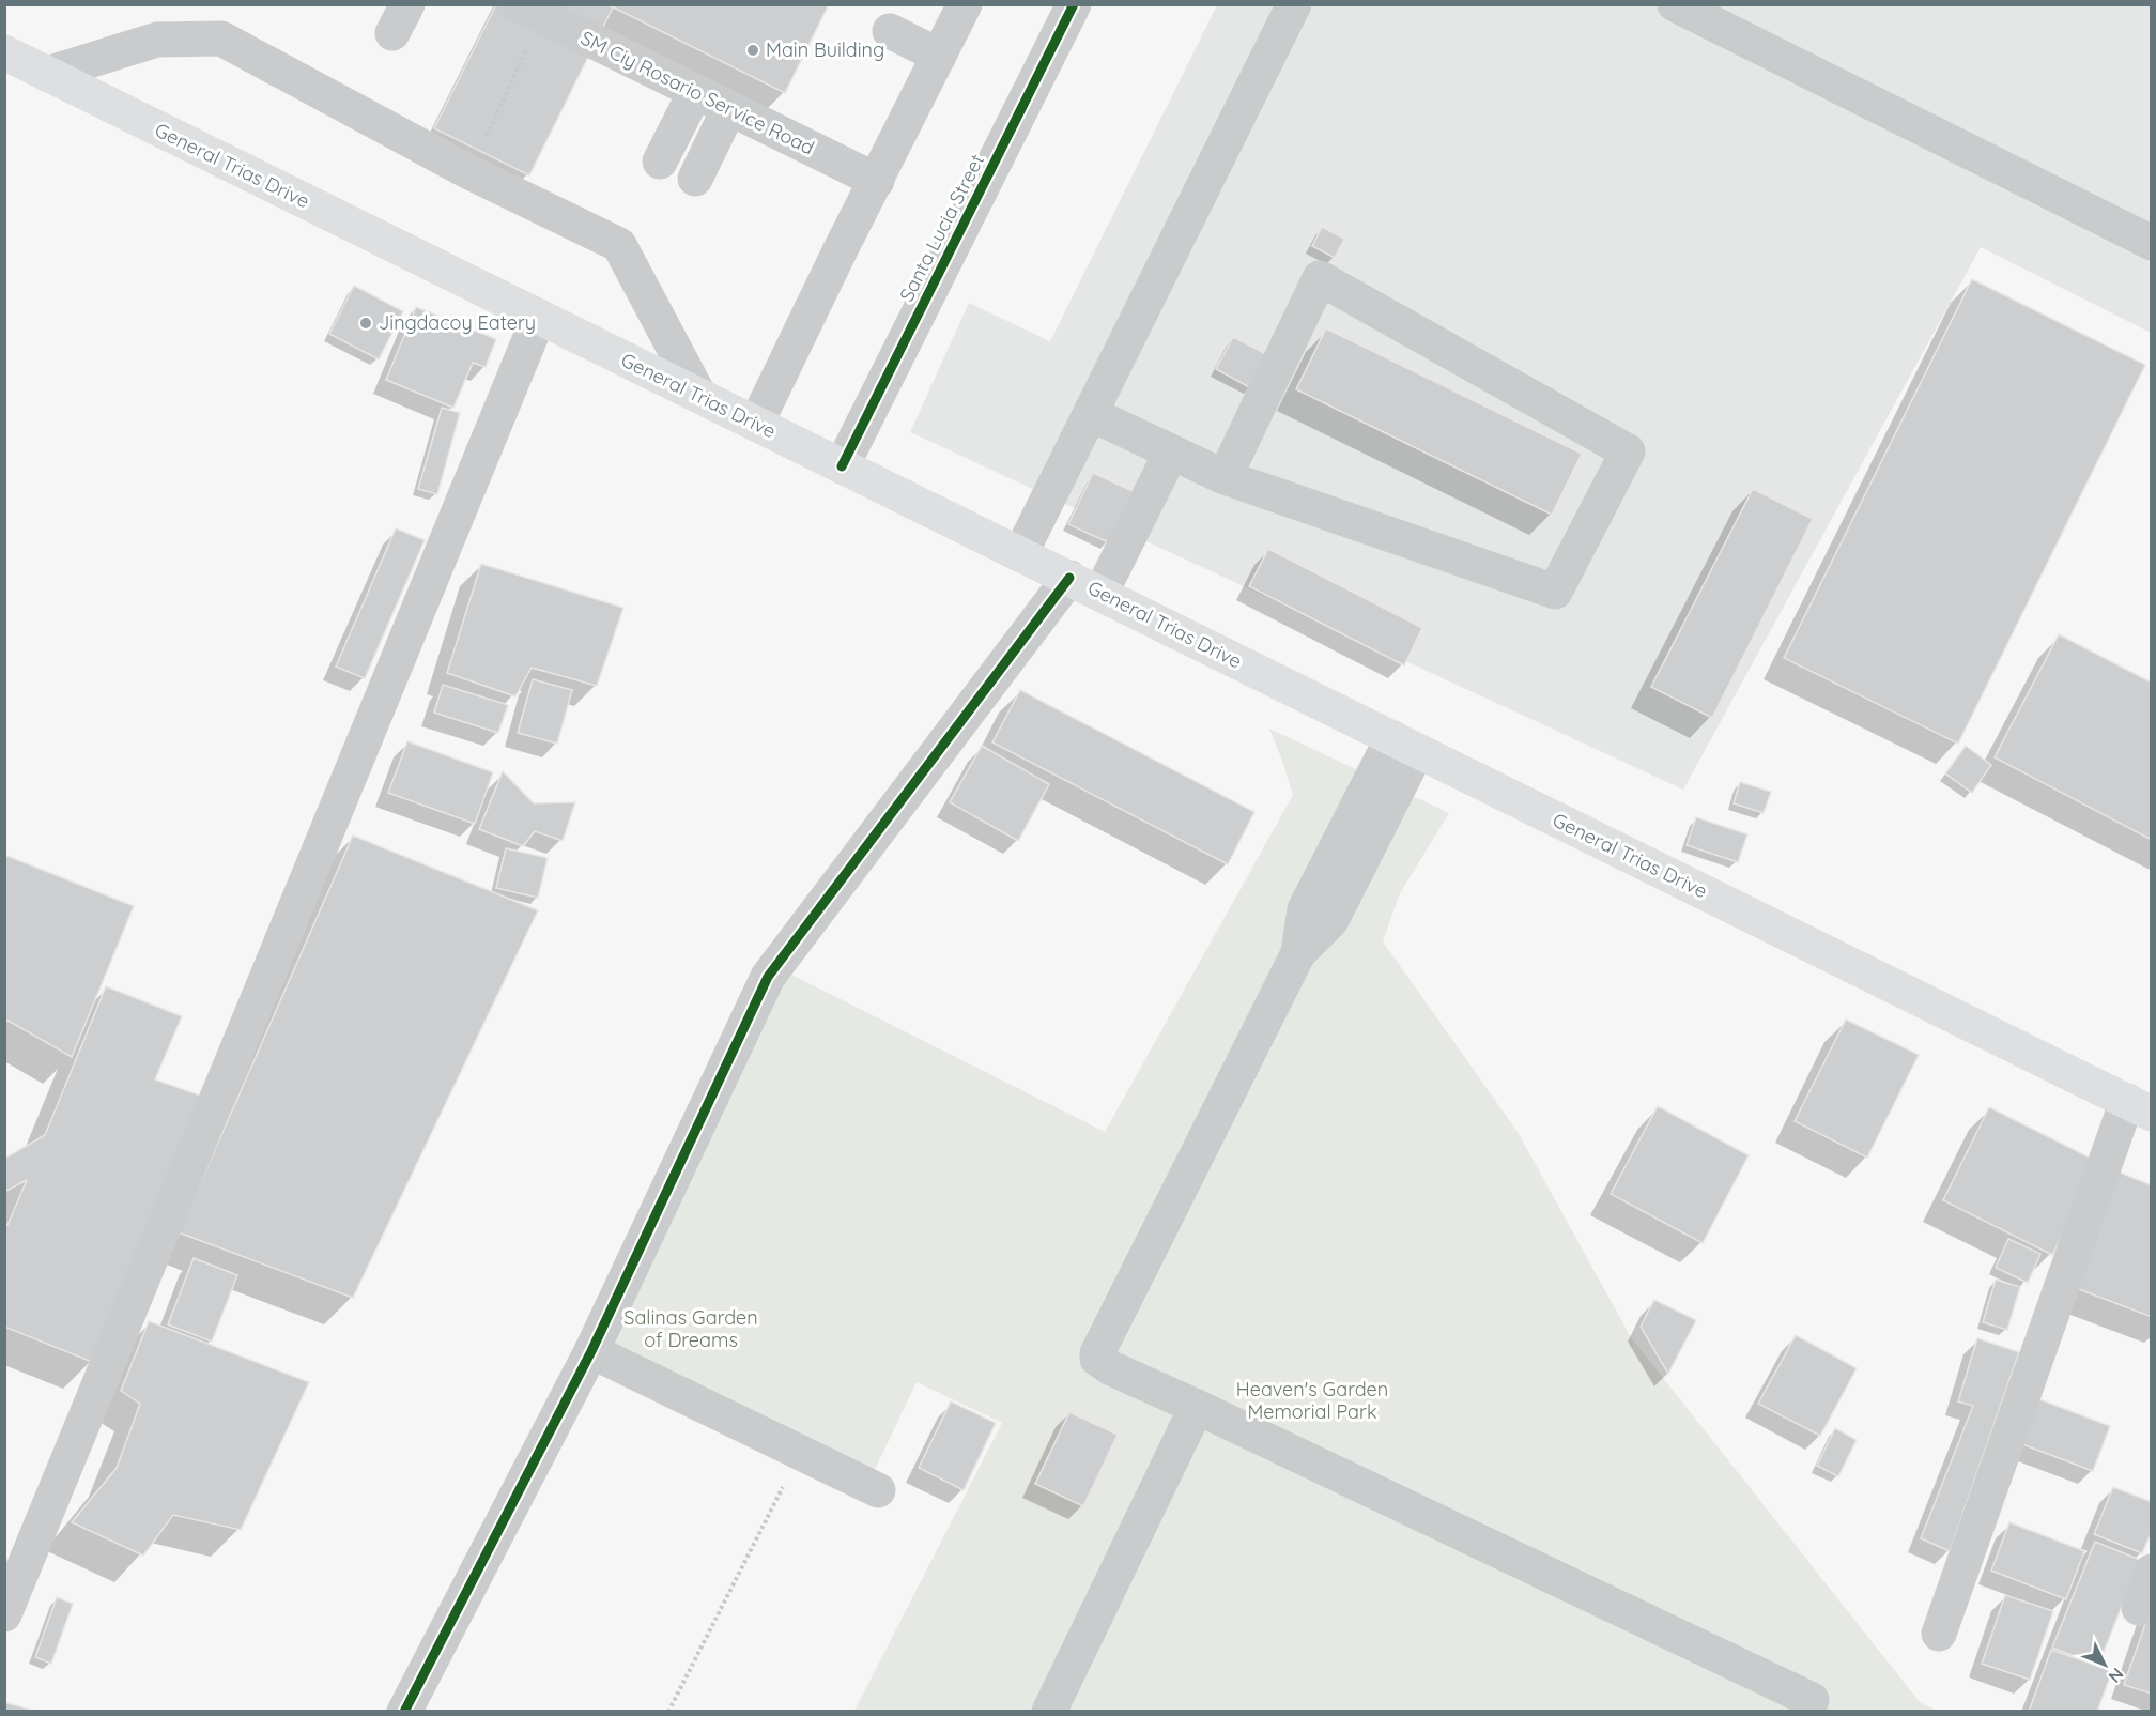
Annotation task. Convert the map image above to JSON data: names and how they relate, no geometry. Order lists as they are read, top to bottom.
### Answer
{
  "streets": {
    "main road": ["General Trias Drive"],
    "street": ["SM Ciy Rosario Service Road", "Santa Lucia Street"]
  },
  "crossings": [
    ["General Trias Drive", "Santa Lucia Street"]
  ],
  "parks": ["Salinas Garden of Dreams", "Heaven's Garden Memorial Park"],
  "places": ["Main Building", "Jingdacoy Eatery"],
  "north": "bottom right"
}
